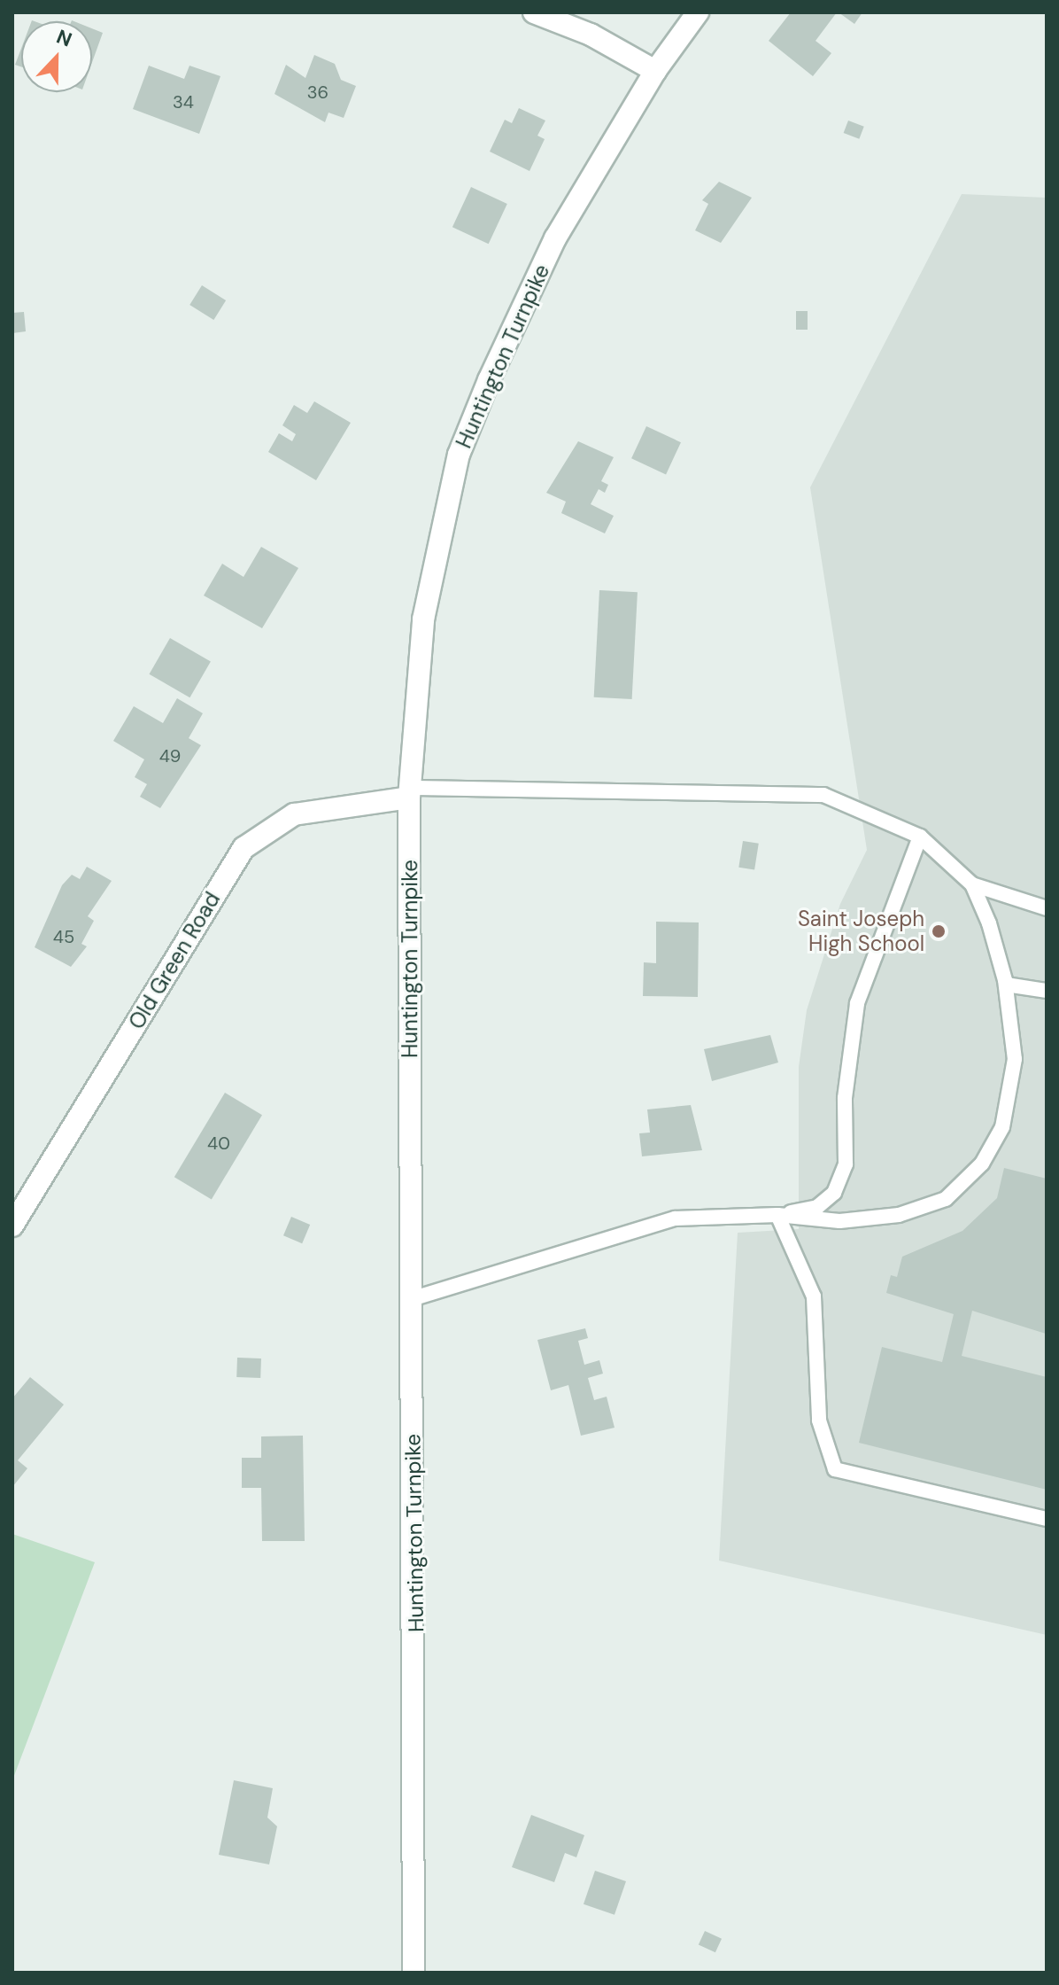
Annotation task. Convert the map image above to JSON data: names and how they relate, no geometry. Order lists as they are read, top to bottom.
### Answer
{
  "streets": {
    "main road": ["Huntington Turnpike", "Old Green Road"]
  },
  "crossings": [
    ["Huntington Turnpike", "Old Green Road"]
  ],
  "places": ["Saint Joseph High School"],
  "house_numbers": [
    "36",
    "34",
    "49",
    "45",
    "40"
  ],
  "north": "top"
}
